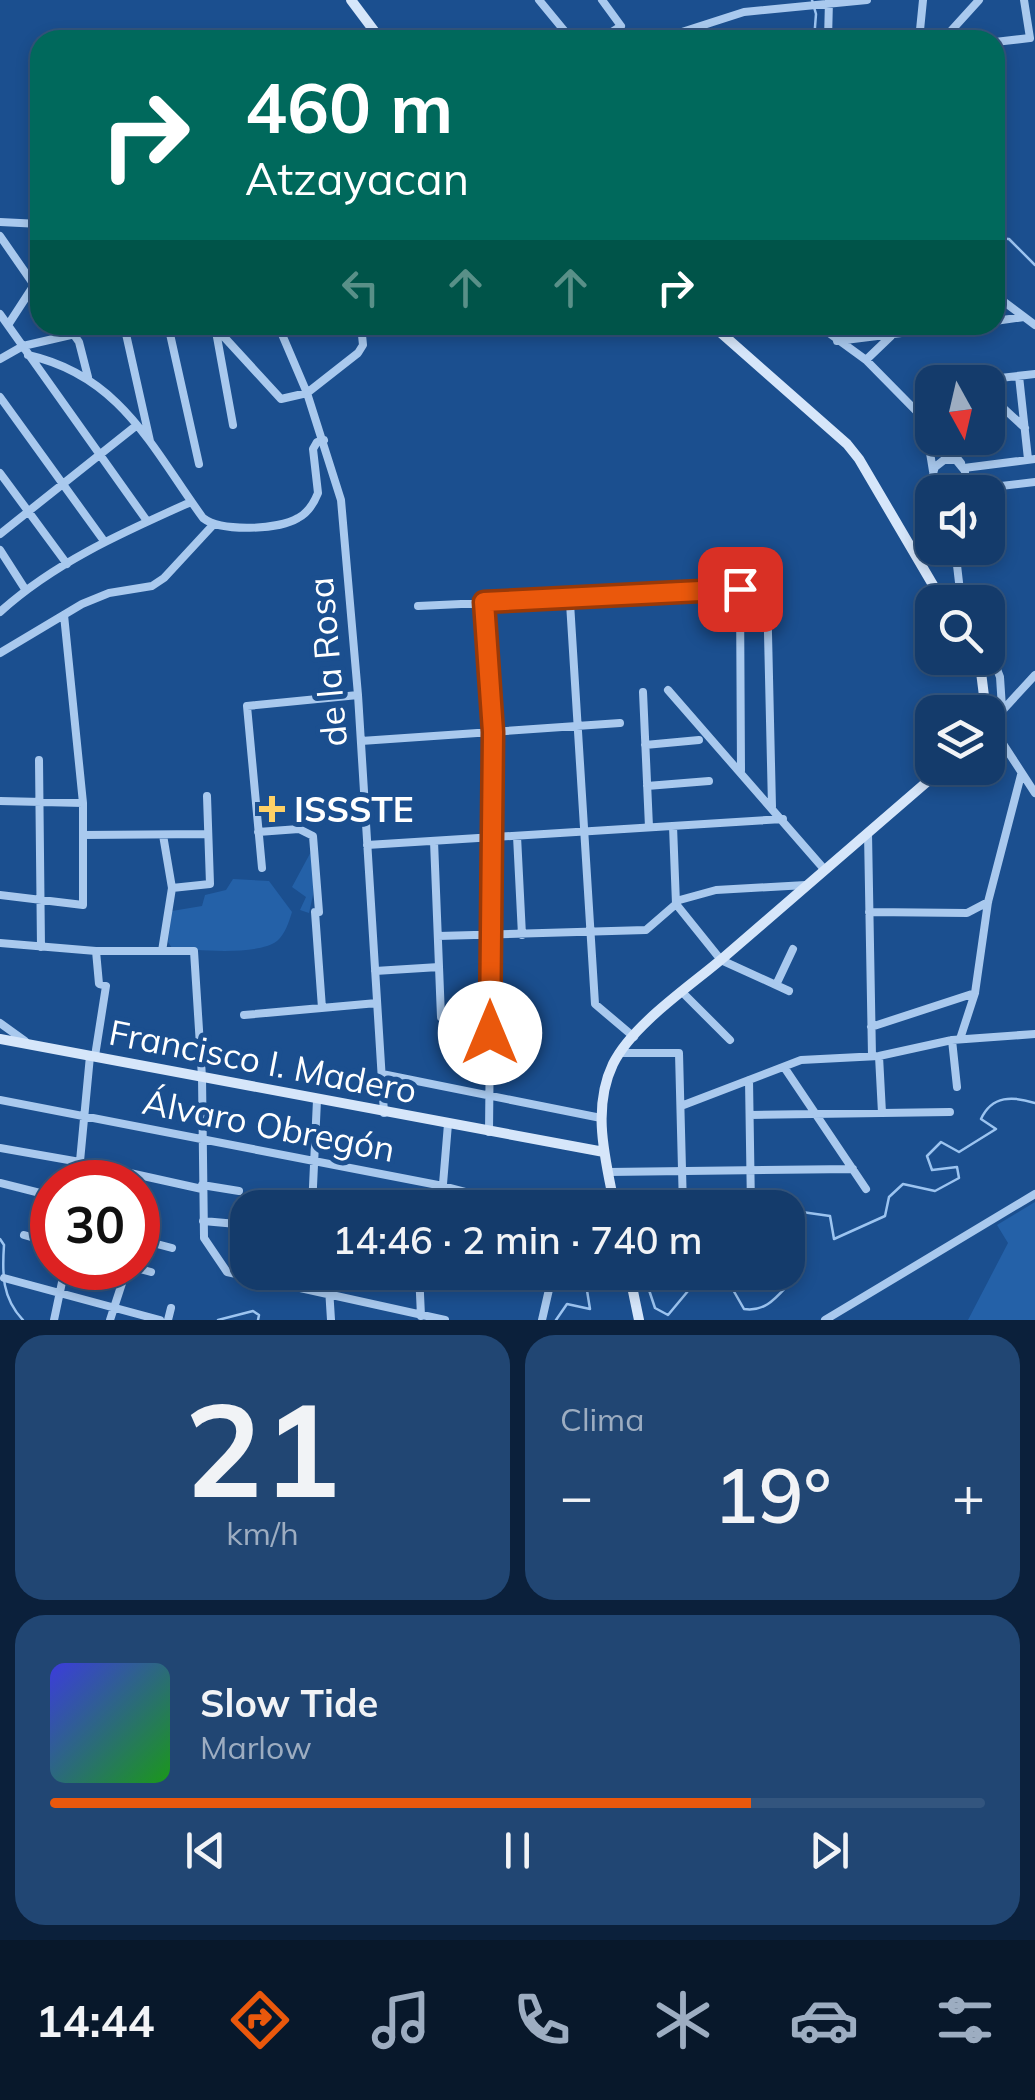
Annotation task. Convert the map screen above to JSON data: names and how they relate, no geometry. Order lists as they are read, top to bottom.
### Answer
{
  "streets": {
    "main road": ["Francisco I. Madero"],
    "street": ["de la Rosa", "Álvaro Obregón"]
  },
  "crossings": [
    ["de la Rosa", "Francisco I. Madero"]
  ],
  "places": {
    "health": ["ISSSTE"]
  },
  "north": "bottom",
  "page": {
    "turn": ["460 m", "Atzayacan"],
    "limit": "30",
    "trip": "14:46 · 2 min · 740 m",
    "tile": [
      ["21", "km/h"],
      "Clima"
    ],
    "heat": ["−", "19°", "+"],
    "song": ["Slow Tide", "Marlow"],
    "tabs": "14:44"
  }
}
